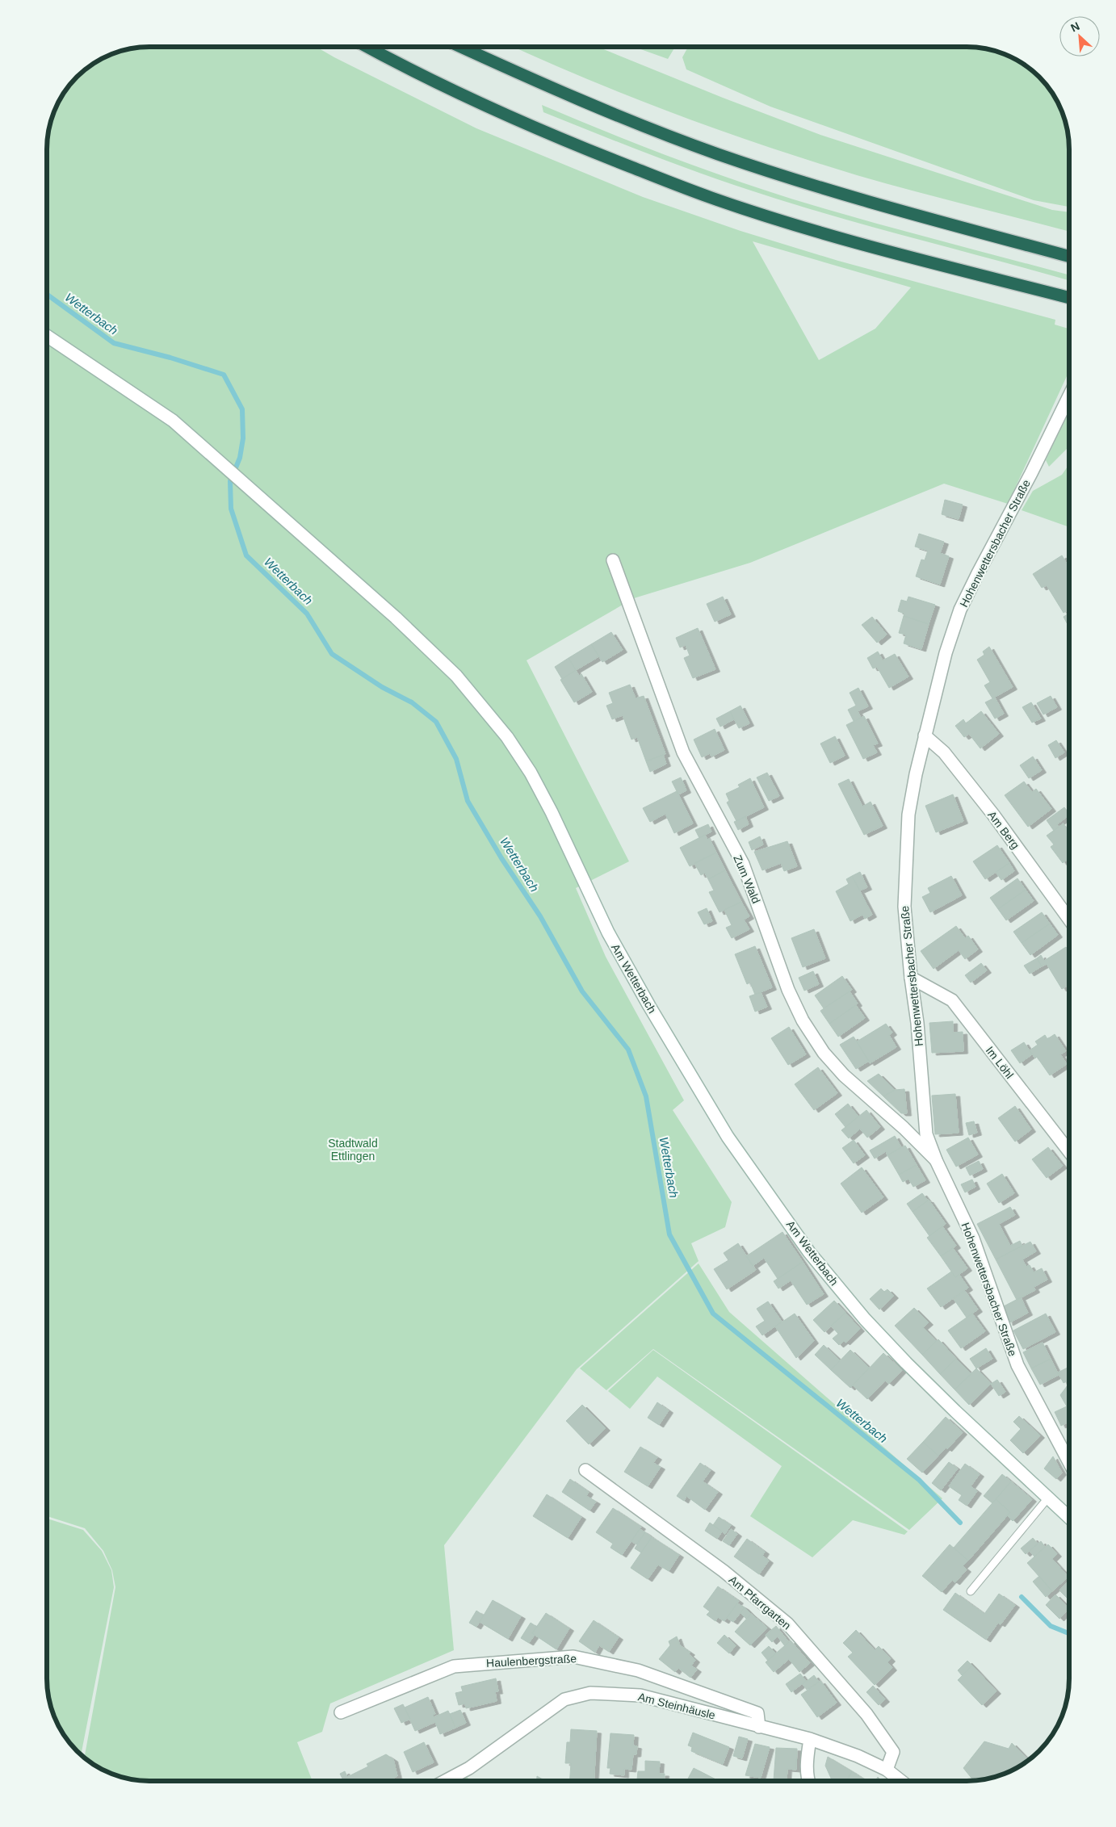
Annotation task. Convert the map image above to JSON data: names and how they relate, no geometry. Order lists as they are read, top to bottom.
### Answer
{
  "streets": {
    "street": [
      "Hohenwettersbacher Straße",
      "Am Berg",
      "Zum Wald",
      "Am Wetterbach",
      "Im Löhl",
      "Am Pfarrgarten",
      "Haulenbergstraße",
      "Am Steinhäusle"
    ]
  },
  "crossings": [
    ["Hohenwettersbacher Straße", "Am Berg"],
    ["Hohenwettersbacher Straße", "Zum Wald"],
    ["Hohenwettersbacher Straße", "Im Löhl"],
    ["Am Pfarrgarten", "Am Steinhäusle"],
    ["Haulenbergstraße", "Am Steinhäusle"]
  ],
  "water": ["Wetterbach"],
  "parks": ["Stadtwald Ettlingen"],
  "north": "top left"
}
